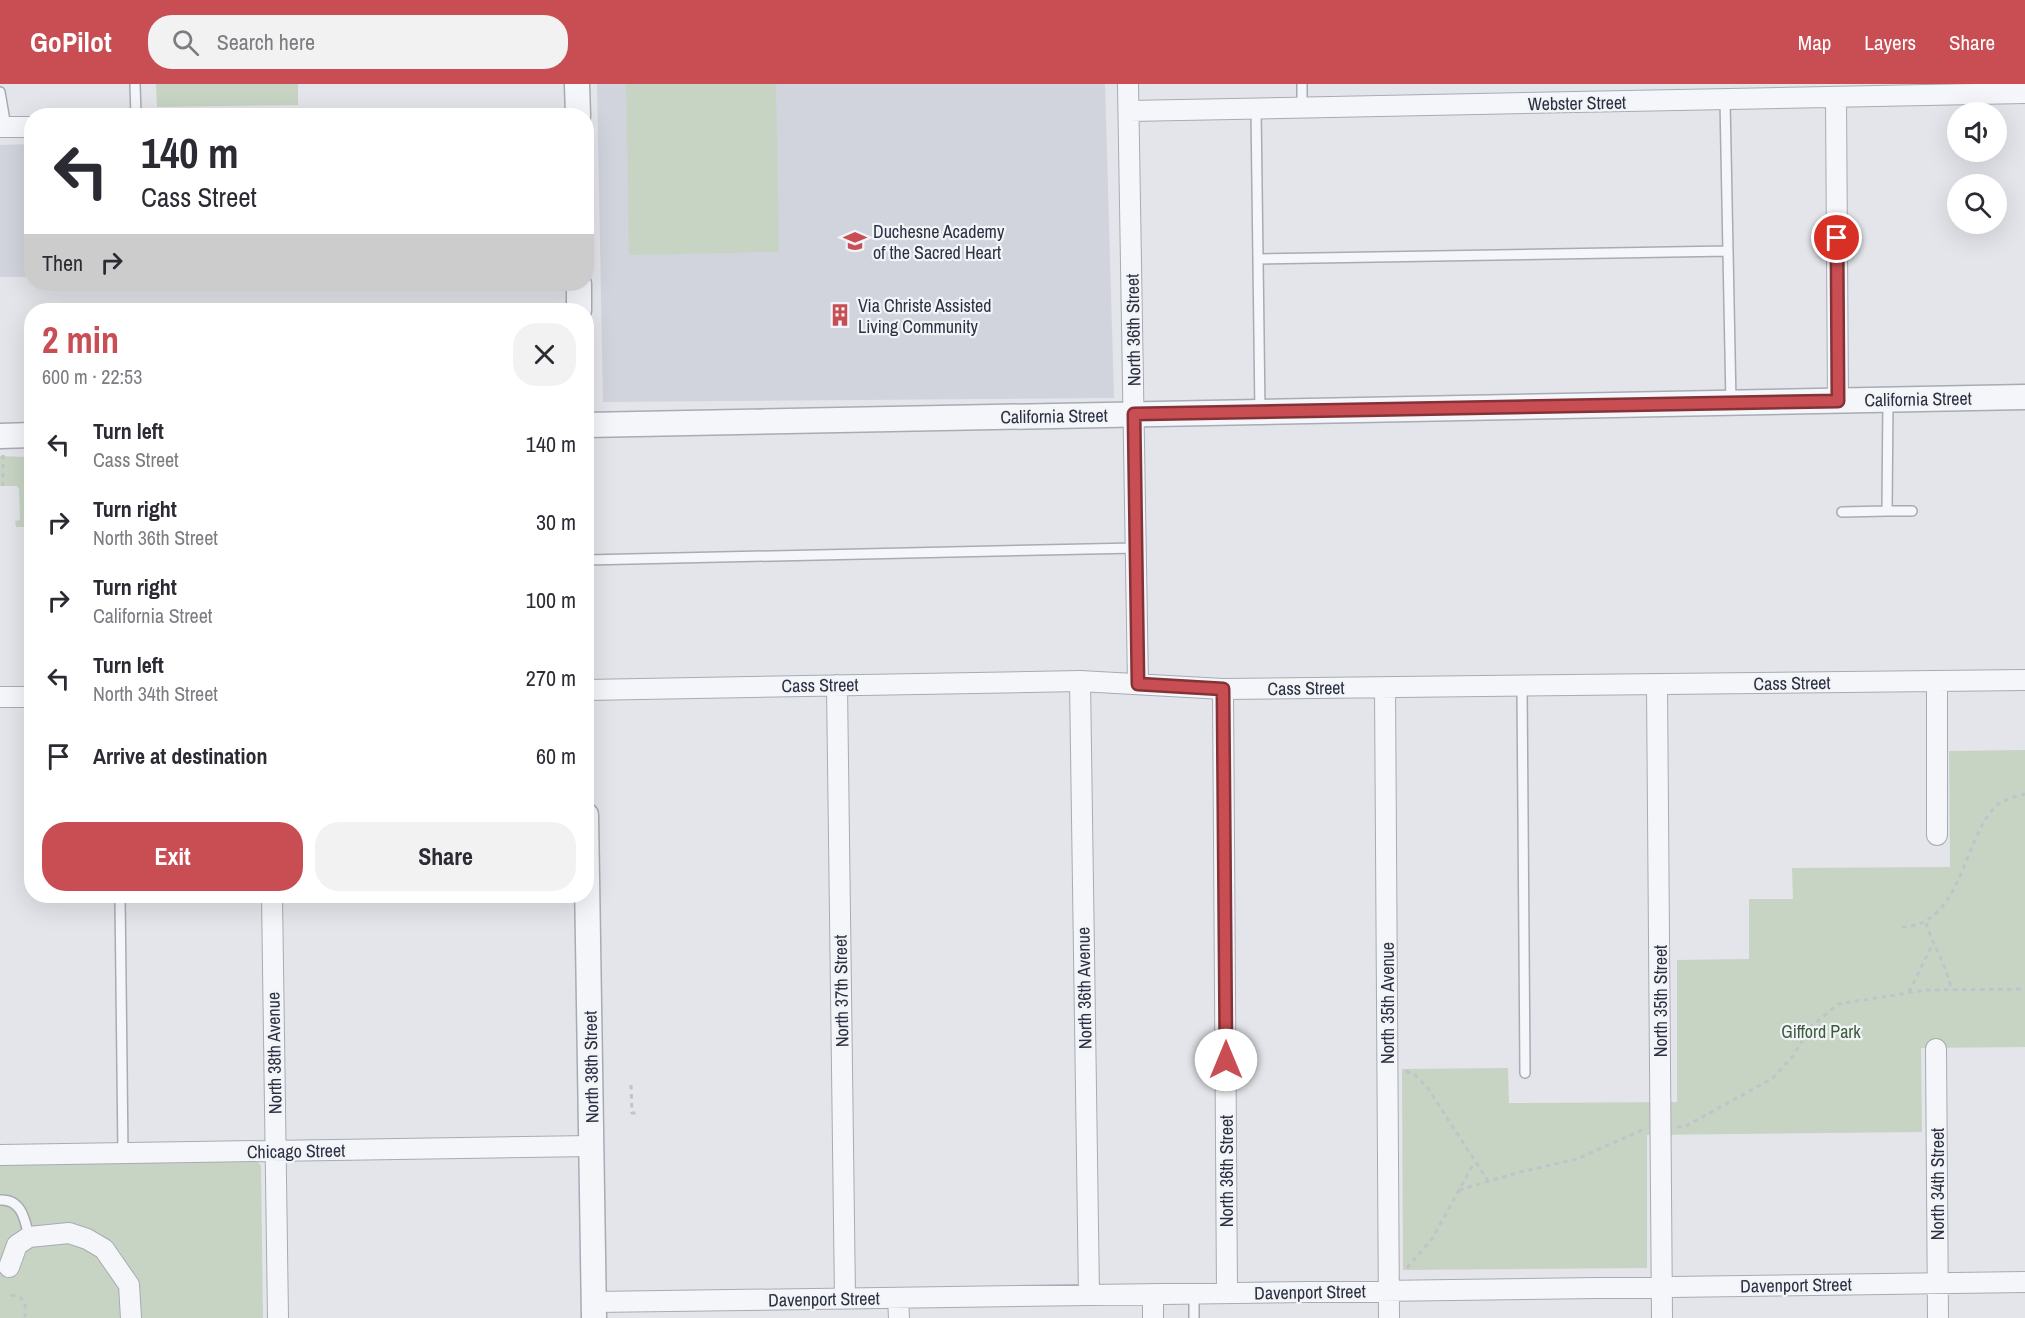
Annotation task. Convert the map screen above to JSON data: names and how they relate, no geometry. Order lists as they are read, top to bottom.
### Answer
{
  "streets": {
    "street": [
      "Webster Street",
      "North 36th Street",
      "California Street",
      "Cass Street",
      "North 36th Avenue",
      "North 37th Street",
      "North 35th Street",
      "North 35th Avenue",
      "North 38th Avenue",
      "North 38th Street",
      "Chicago Street",
      "North 34th Street",
      "Davenport Street"
    ]
  },
  "crossings": [
    ["Webster Street", "North 36th Street"],
    ["North 36th Street", "California Street"],
    ["North 36th Street", "Cass Street"],
    ["North 36th Street", "Davenport Street"],
    ["Cass Street", "North 36th Avenue"],
    ["Cass Street", "North 37th Street"],
    ["Cass Street", "North 35th Street"],
    ["Cass Street", "North 35th Avenue"],
    ["North 36th Avenue", "Davenport Street"],
    ["North 37th Street", "Davenport Street"],
    ["North 35th Street", "Davenport Street"],
    ["North 35th Avenue", "Davenport Street"],
    ["North 38th Avenue", "Chicago Street"],
    ["North 38th Street", "Chicago Street"],
    ["North 38th Street", "Davenport Street"],
    ["North 34th Street", "Davenport Street"]
  ],
  "parks": ["Gifford Park"],
  "places": {
    "school or university": ["Duchesne Academy of the Sacred Heart"],
    "building": ["Via Christe Assisted Living Community"]
  },
  "page": {
    "header": "GoPilot",
    "search": "Search here",
    "nav": ["Map", "Layers", "Share"],
    "turn": ["140 m", "Cass Street"],
    "then": "Then",
    "heading": ["2 min", "600 m · 22:53"],
    "list": [
      {
        "name": "Turn left",
        "note": "Cass Street",
        "value": "140 m"
      },
      {
        "name": "Turn right",
        "note": "North 36th Street",
        "value": "30 m"
      },
      {
        "name": "Turn right",
        "note": "California Street",
        "value": "100 m"
      },
      {
        "name": "Turn left",
        "note": "North 34th Street",
        "value": "270 m"
      },
      {
        "name": "Arrive at destination",
        "value": "60 m"
      }
    ],
    "buttons": ["Exit", "Share"]
  }
}
